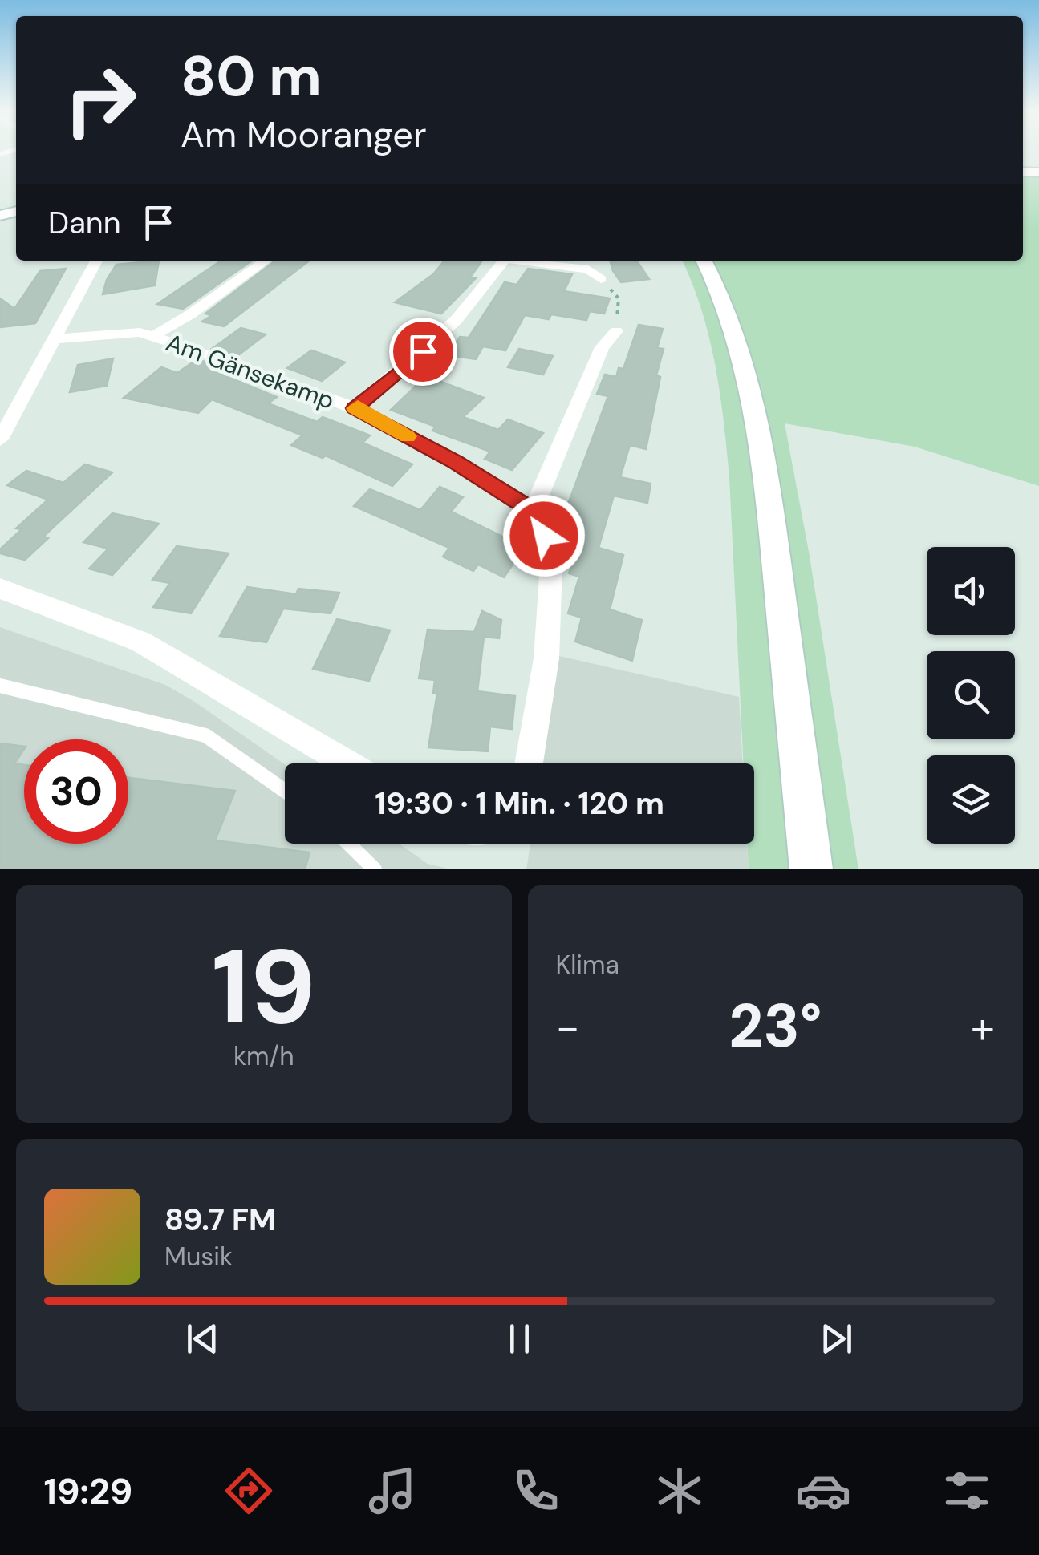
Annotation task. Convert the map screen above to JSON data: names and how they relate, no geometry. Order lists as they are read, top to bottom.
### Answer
{
  "streets": {
    "street": ["Am Gänsekamp"]
  },
  "page": {
    "turn": ["80 m", "Am Mooranger"],
    "then": "Dann",
    "limit": "30",
    "trip": "19:30 · 1 Min. · 120 m",
    "tile": [
      ["19", "km/h"],
      "Klima"
    ],
    "heat": ["−", "23°", "+"],
    "song": ["89.7 FM", "Musik"],
    "tabs": "19:29"
  }
}
